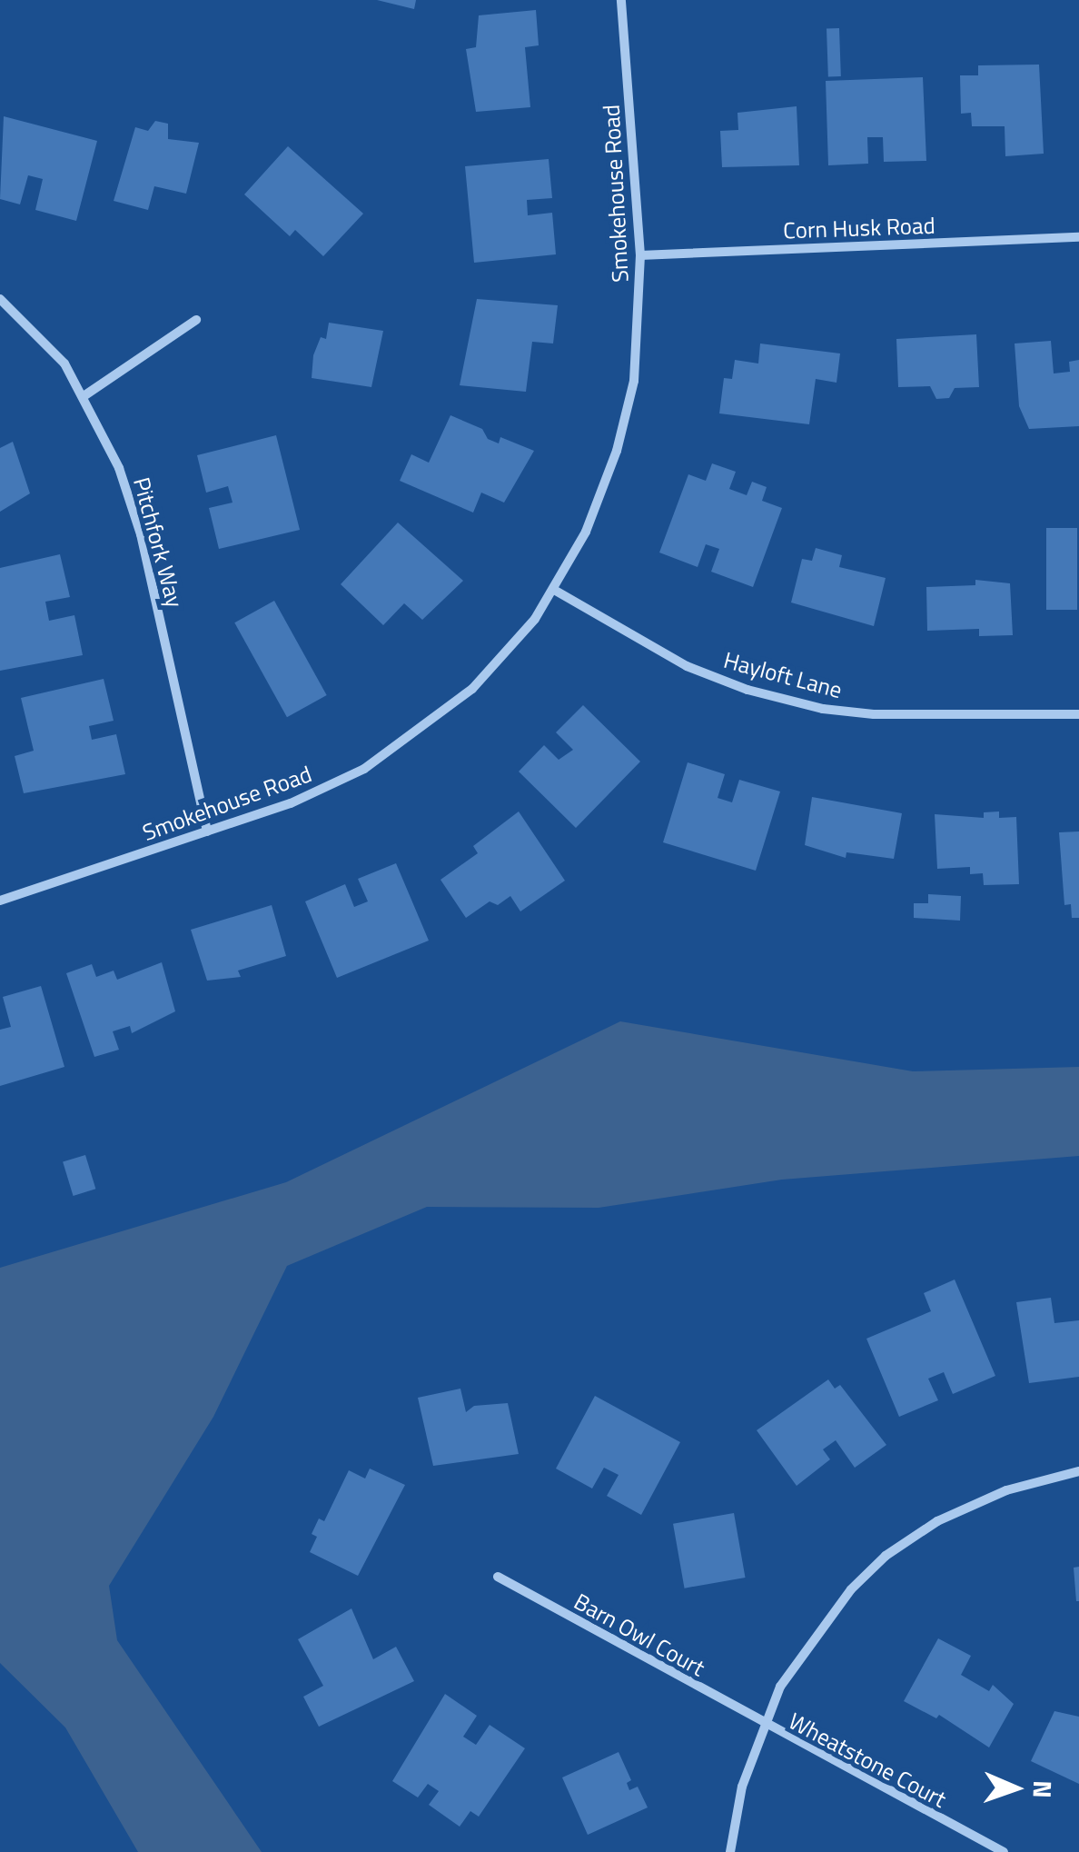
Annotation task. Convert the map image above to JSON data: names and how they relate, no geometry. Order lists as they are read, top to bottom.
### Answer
{
  "streets": {
    "street": [
      "Smokehouse Road",
      "Corn Husk Road",
      "Pitchfork Way",
      "Hayloft Lane",
      "Barn Owl Court",
      "Wheatstone Court"
    ]
  },
  "crossings": [
    ["Smokehouse Road", "Corn Husk Road"],
    ["Smokehouse Road", "Pitchfork Way"],
    ["Smokehouse Road", "Hayloft Lane"],
    ["Barn Owl Court", "Wheatstone Court"]
  ],
  "north": "right"
}
